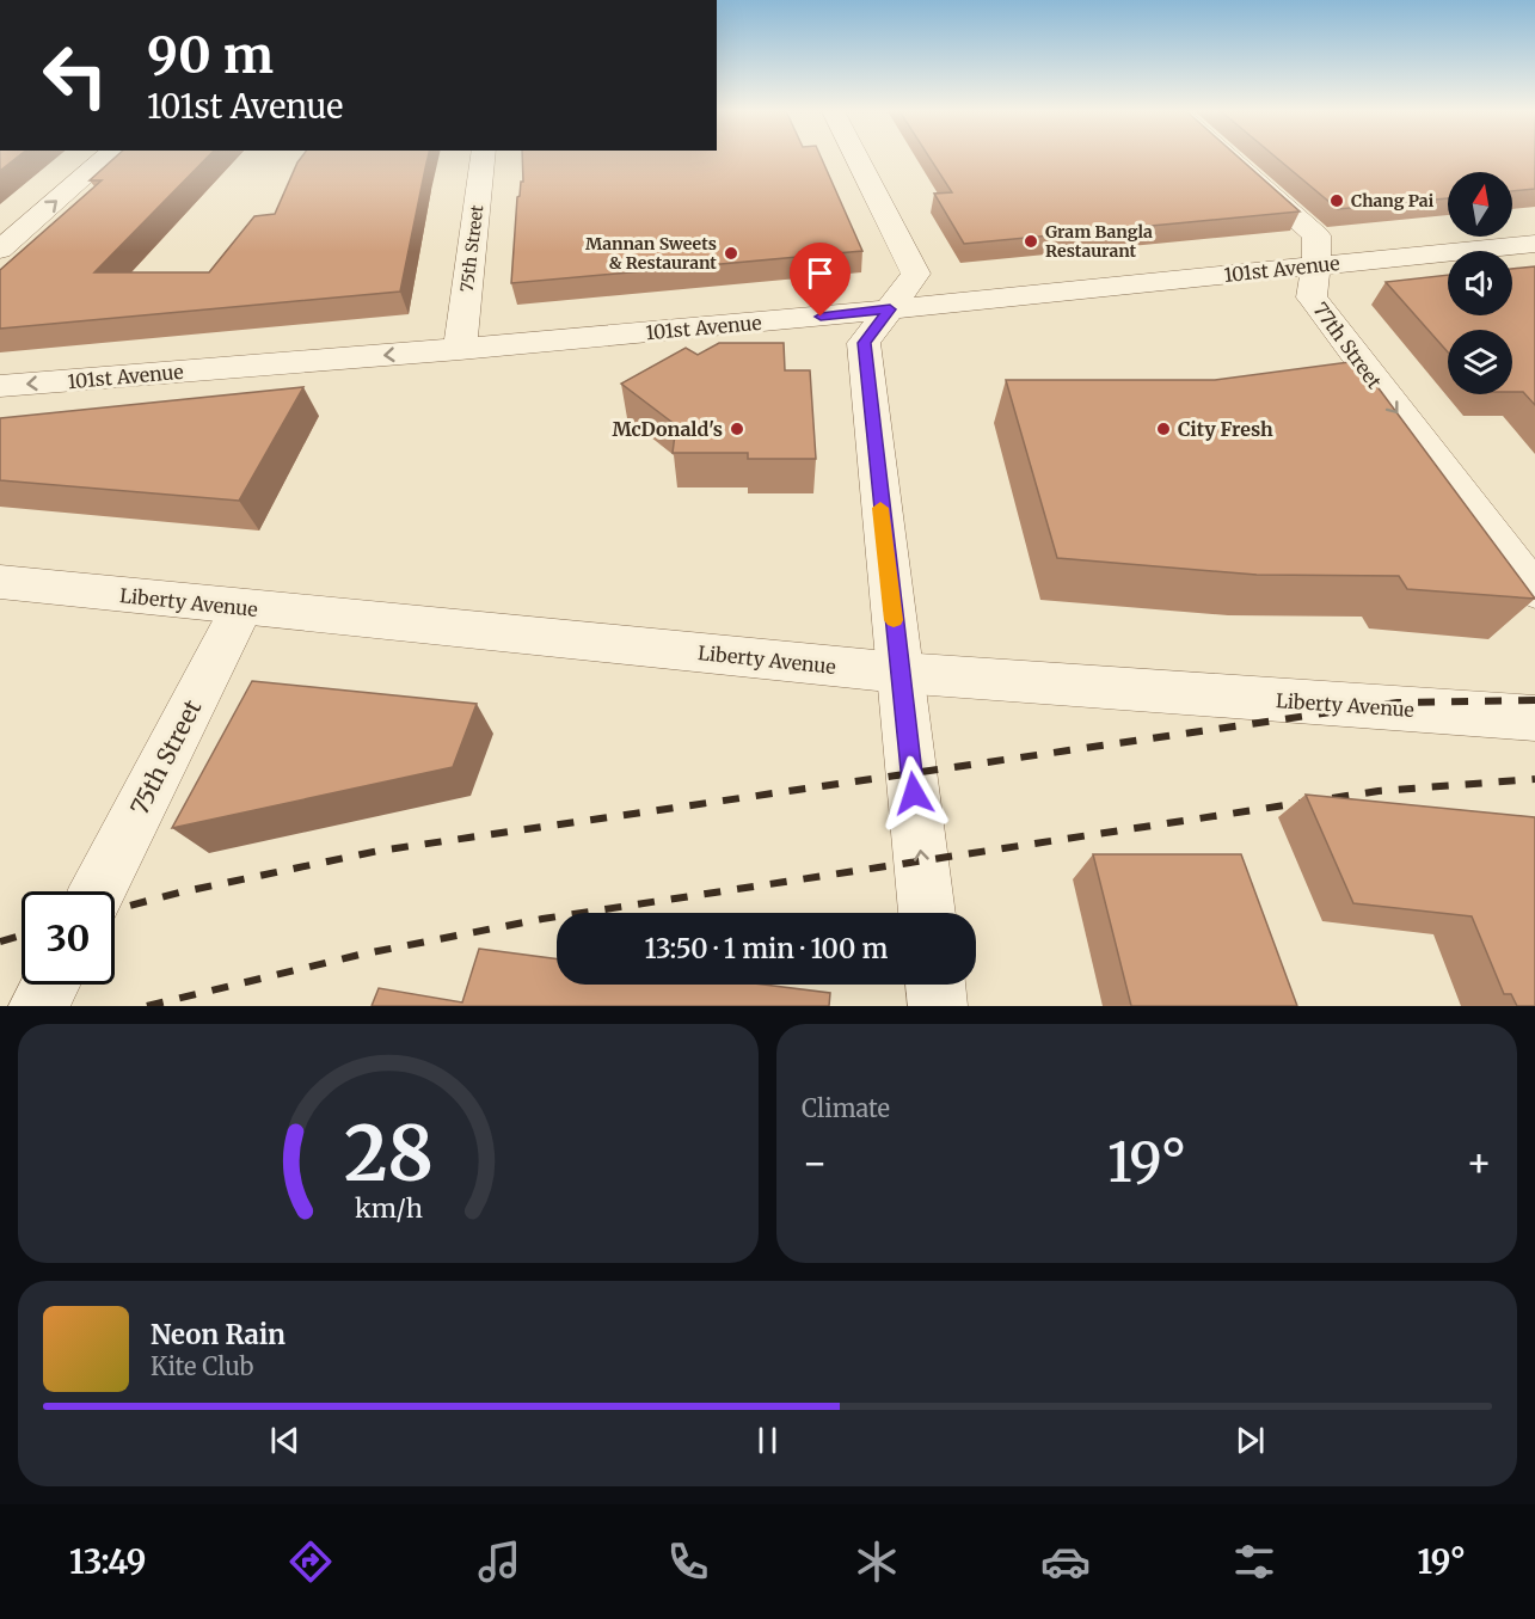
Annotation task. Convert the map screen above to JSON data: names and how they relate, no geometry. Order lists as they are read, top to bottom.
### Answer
{
  "streets": {
    "street": [
      "75th Street",
      "101st Avenue",
      "77th Street",
      "Liberty Avenue"
    ]
  },
  "crossings": [
    ["75th Street", "101st Avenue"],
    ["75th Street", "Liberty Avenue"],
    ["101st Avenue", "77th Street"]
  ],
  "one_way": ["77th Street"],
  "places": [
    "Chang Pai",
    "Gram Bangla Restaurant",
    "Mannan Sweets & Restaurant",
    "McDonald's",
    "City Fresh"
  ],
  "north": "top",
  "page": {
    "turn": ["90 m", "101st Avenue"],
    "limit": "30",
    "trip": "13:50 · 1 min · 100 m",
    "tile": "Climate",
    "heat": ["−", "19°", "+"],
    "song": ["Neon Rain", "Kite Club"],
    "tabs": ["13:49", "19°"],
    "gauge": ["28", "km/h"]
  }
}
